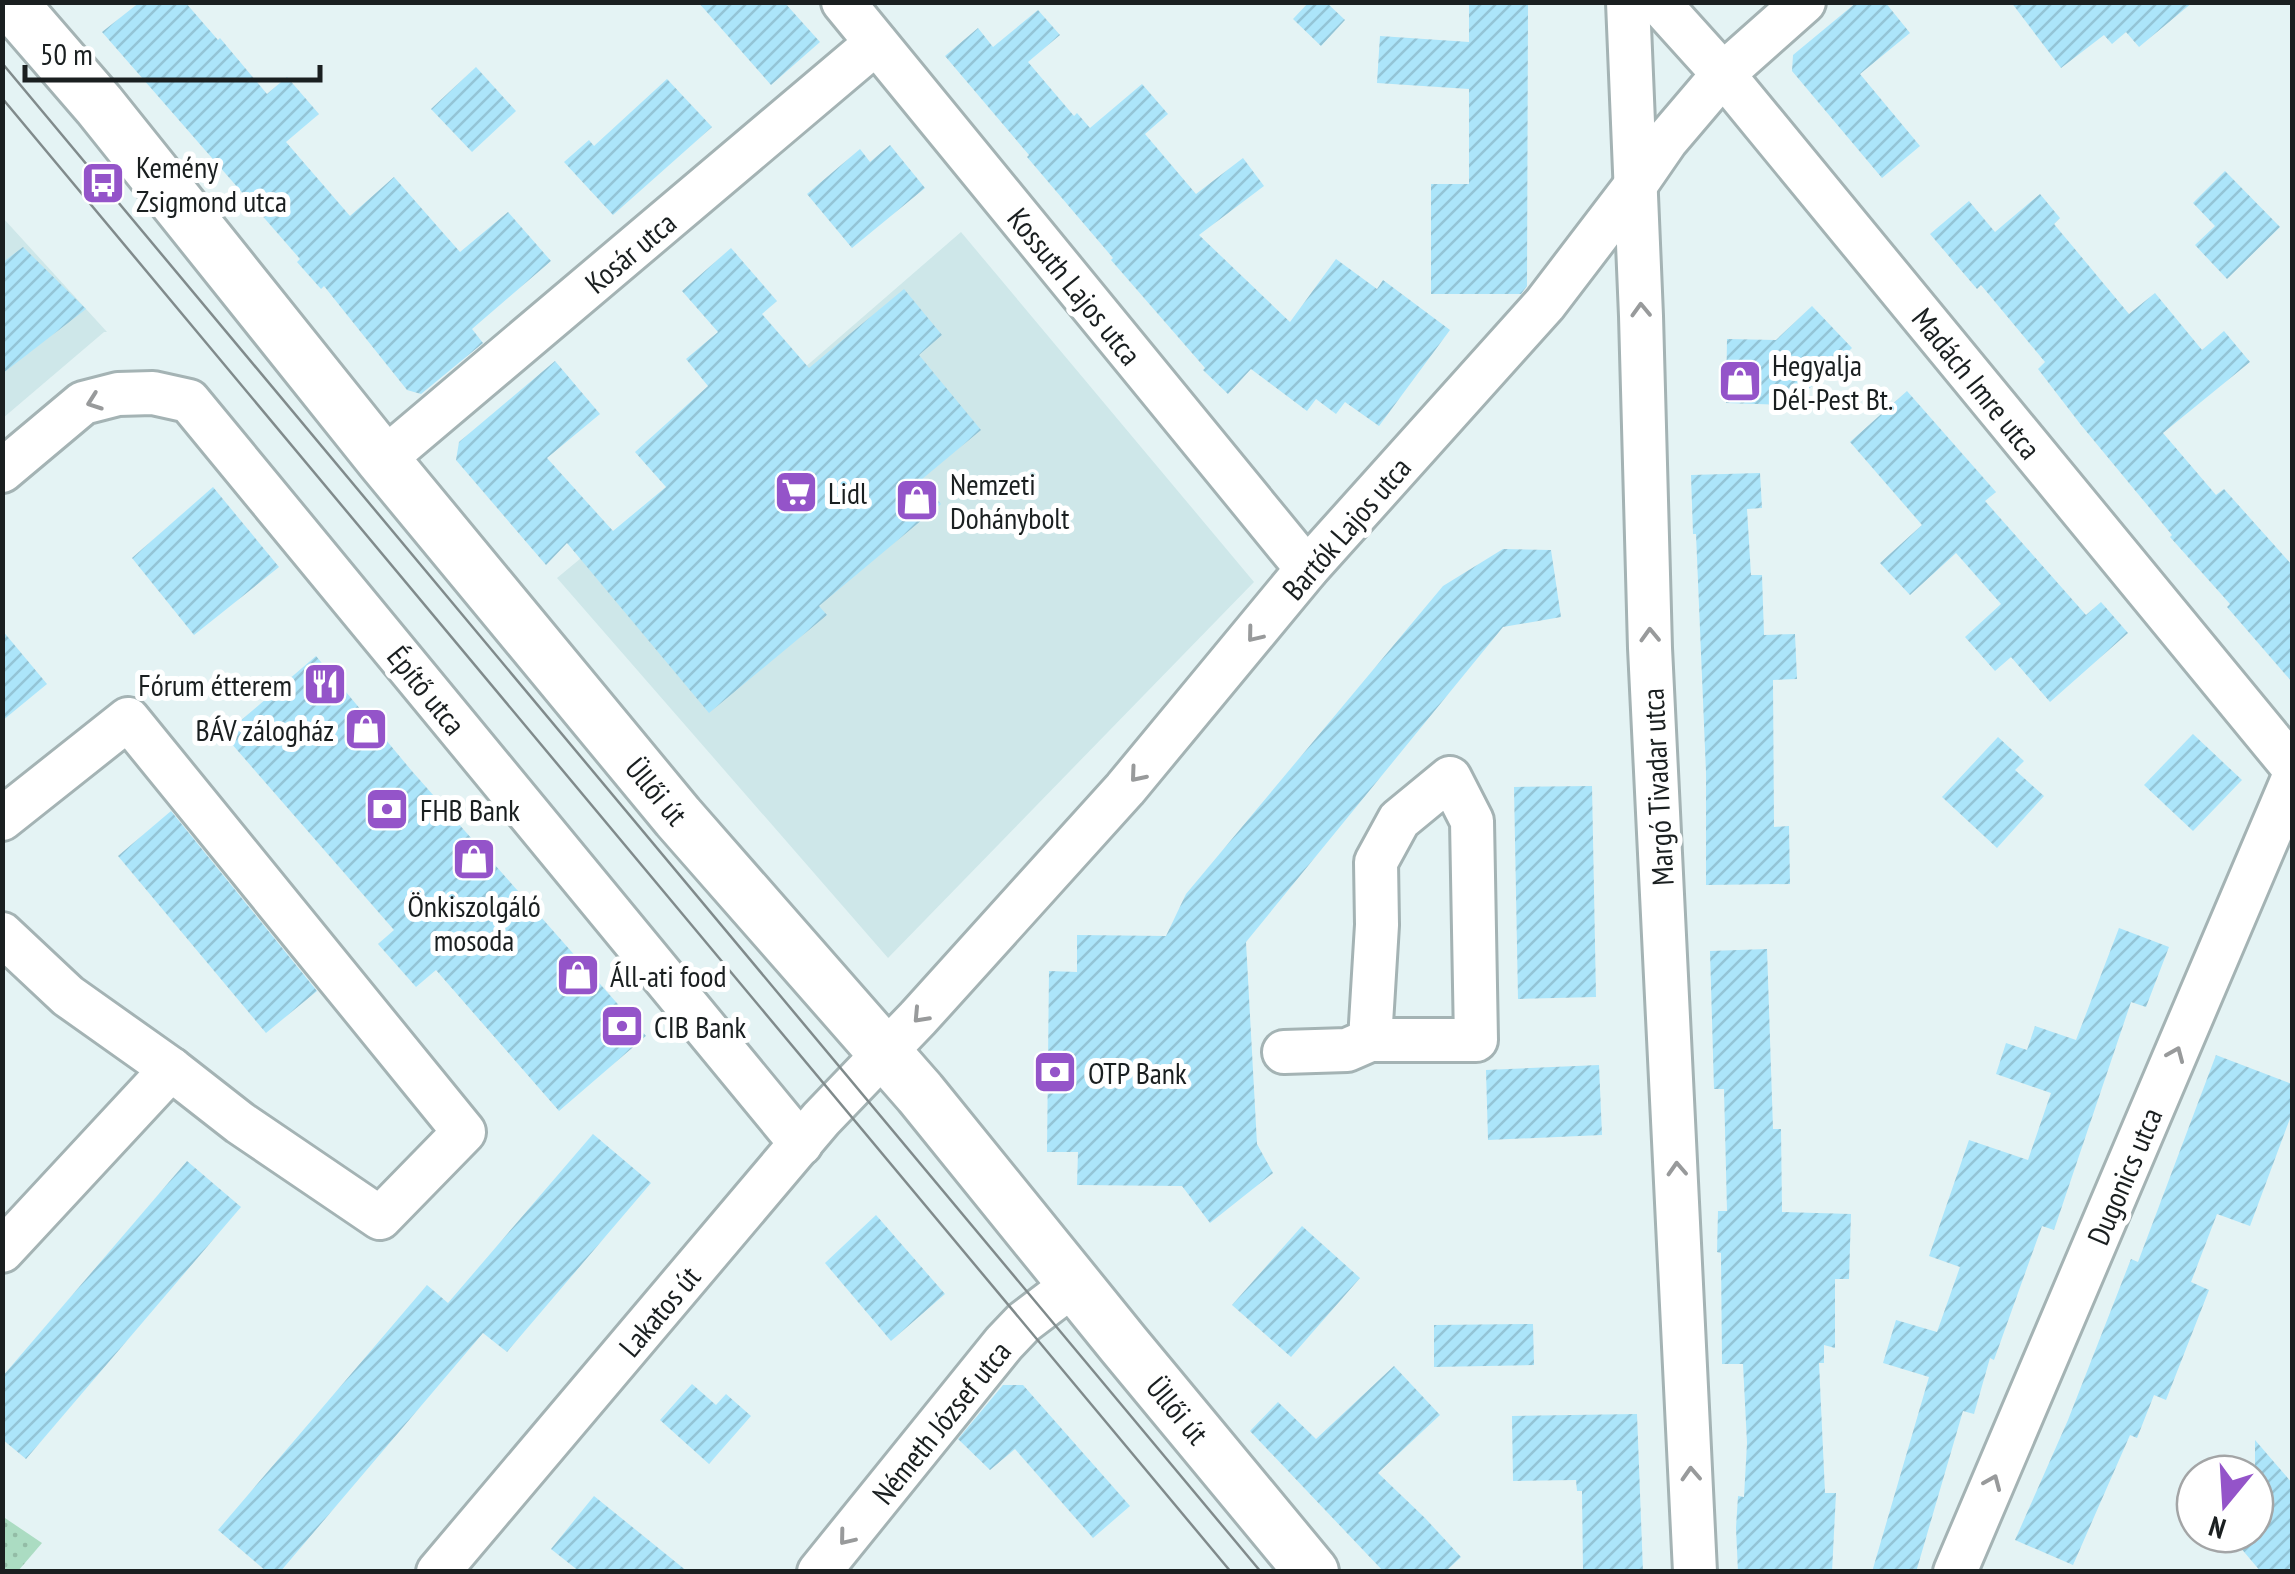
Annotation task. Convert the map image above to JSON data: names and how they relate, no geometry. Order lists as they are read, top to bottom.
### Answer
{
  "streets": {
    "main road": ["Üllői út"],
    "street": [
      "Kosár utca",
      "Kossuth Lajos utca",
      "Madách Imre utca",
      "Bartók Lajos utca",
      "Építő utca",
      "Margó Tivadar utca",
      "Dugonics utca",
      "Lakatos út",
      "Németh József utca"
    ]
  },
  "crossings": [
    ["Kosár utca", "Kossuth Lajos utca"],
    ["Kosár utca", "Üllői út"],
    ["Kossuth Lajos utca", "Bartók Lajos utca"],
    ["Madách Imre utca", "Bartók Lajos utca"],
    ["Bartók Lajos utca", "Margó Tivadar utca"],
    ["Bartók Lajos utca", "Üllői út"],
    ["Bartók Lajos utca", "Lakatos út"],
    ["Építő utca", "Lakatos út"],
    ["Üllői út", "Lakatos út"],
    ["Üllői út", "Németh József utca"]
  ],
  "one_way": [
    "Bartók Lajos utca",
    "Építő utca",
    "Margó Tivadar utca",
    "Dugonics utca",
    "Németh József utca"
  ],
  "places": {
    "bus stop": ["Kemény Zsigmond utca"],
    "shop": [
      "Hegyalja Dél-Pest Bt.",
      "Nemzeti Dohánybolt",
      "BÁV zálogház",
      "Önkiszolgáló mosoda",
      "Áll-ati food"
    ],
    "supermarket": ["Lidl"],
    "restaurant": ["Fórum étterem"],
    "bank": ["FHB Bank", "CIB Bank", "OTP Bank"]
  },
  "scale_bar": "50 m",
  "north": "bottom"
}
